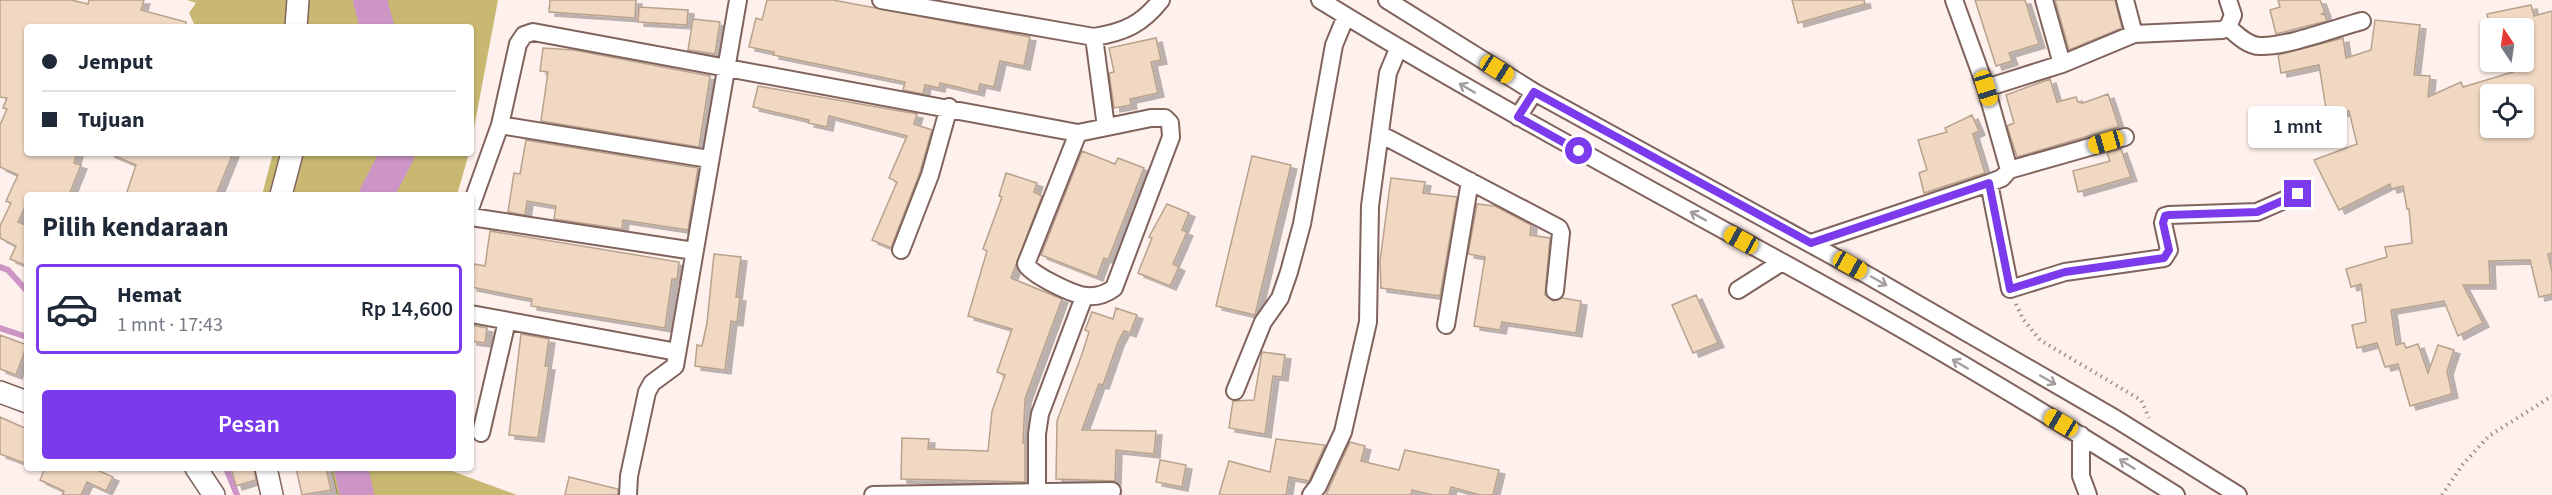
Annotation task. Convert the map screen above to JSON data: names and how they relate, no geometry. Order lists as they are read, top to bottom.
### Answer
{
  "north": "top",
  "page": {
    "banner": ["Jemput", "Tujuan"],
    "bubble": "1 mnt",
    "heading": "Pilih kendaraan",
    "list": [
      {
        "name": "Hemat",
        "note": "1 mnt · 17:43",
        "value": "Rp 14,600"
      }
    ],
    "buttons": "Pesan"
  }
}
